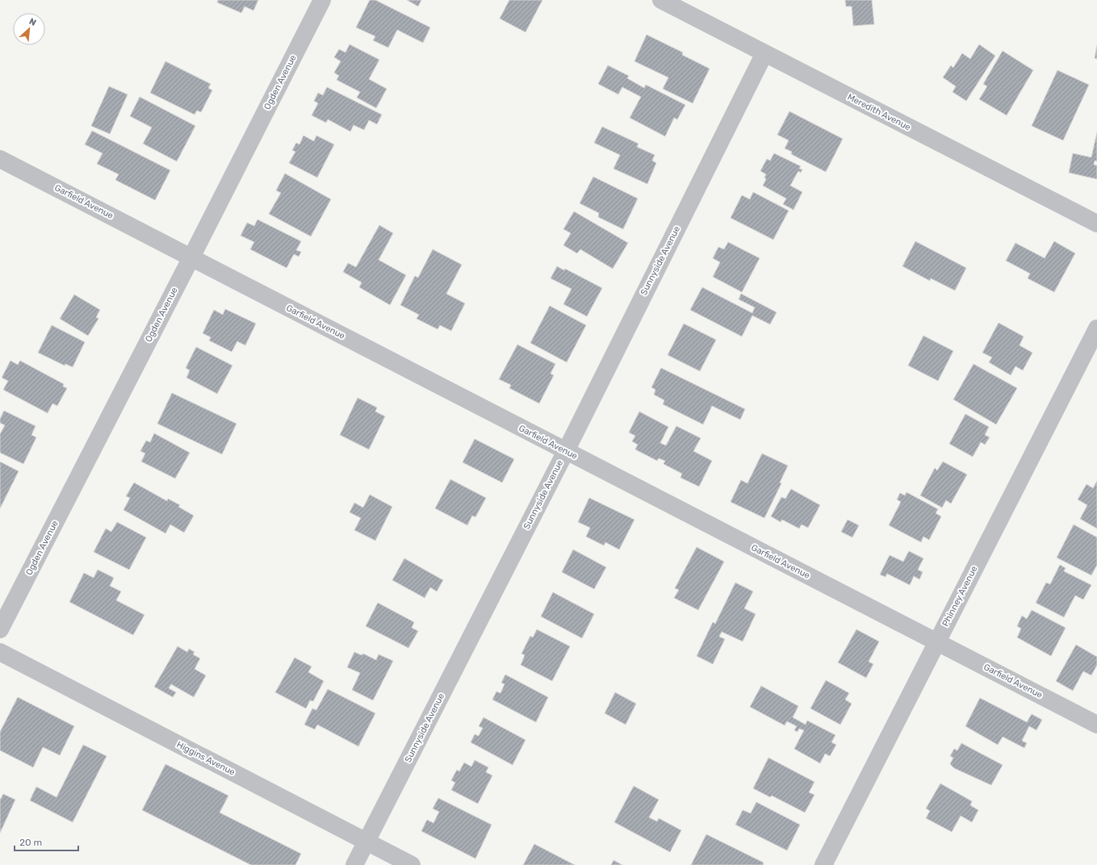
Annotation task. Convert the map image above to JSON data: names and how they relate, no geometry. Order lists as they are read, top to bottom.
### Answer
{
  "streets": {
    "street": [
      "Ogden Avenue",
      "Meredith Avenue",
      "Garfield Avenue",
      "Sunnyside Avenue",
      "Phinney Avenue",
      "Higgins Avenue"
    ]
  },
  "crossings": [
    ["Ogden Avenue", "Garfield Avenue"],
    ["Meredith Avenue", "Sunnyside Avenue"],
    ["Garfield Avenue", "Sunnyside Avenue"],
    ["Garfield Avenue", "Phinney Avenue"],
    ["Sunnyside Avenue", "Higgins Avenue"]
  ],
  "scale_bar": "20 m",
  "north": "top right"
}
